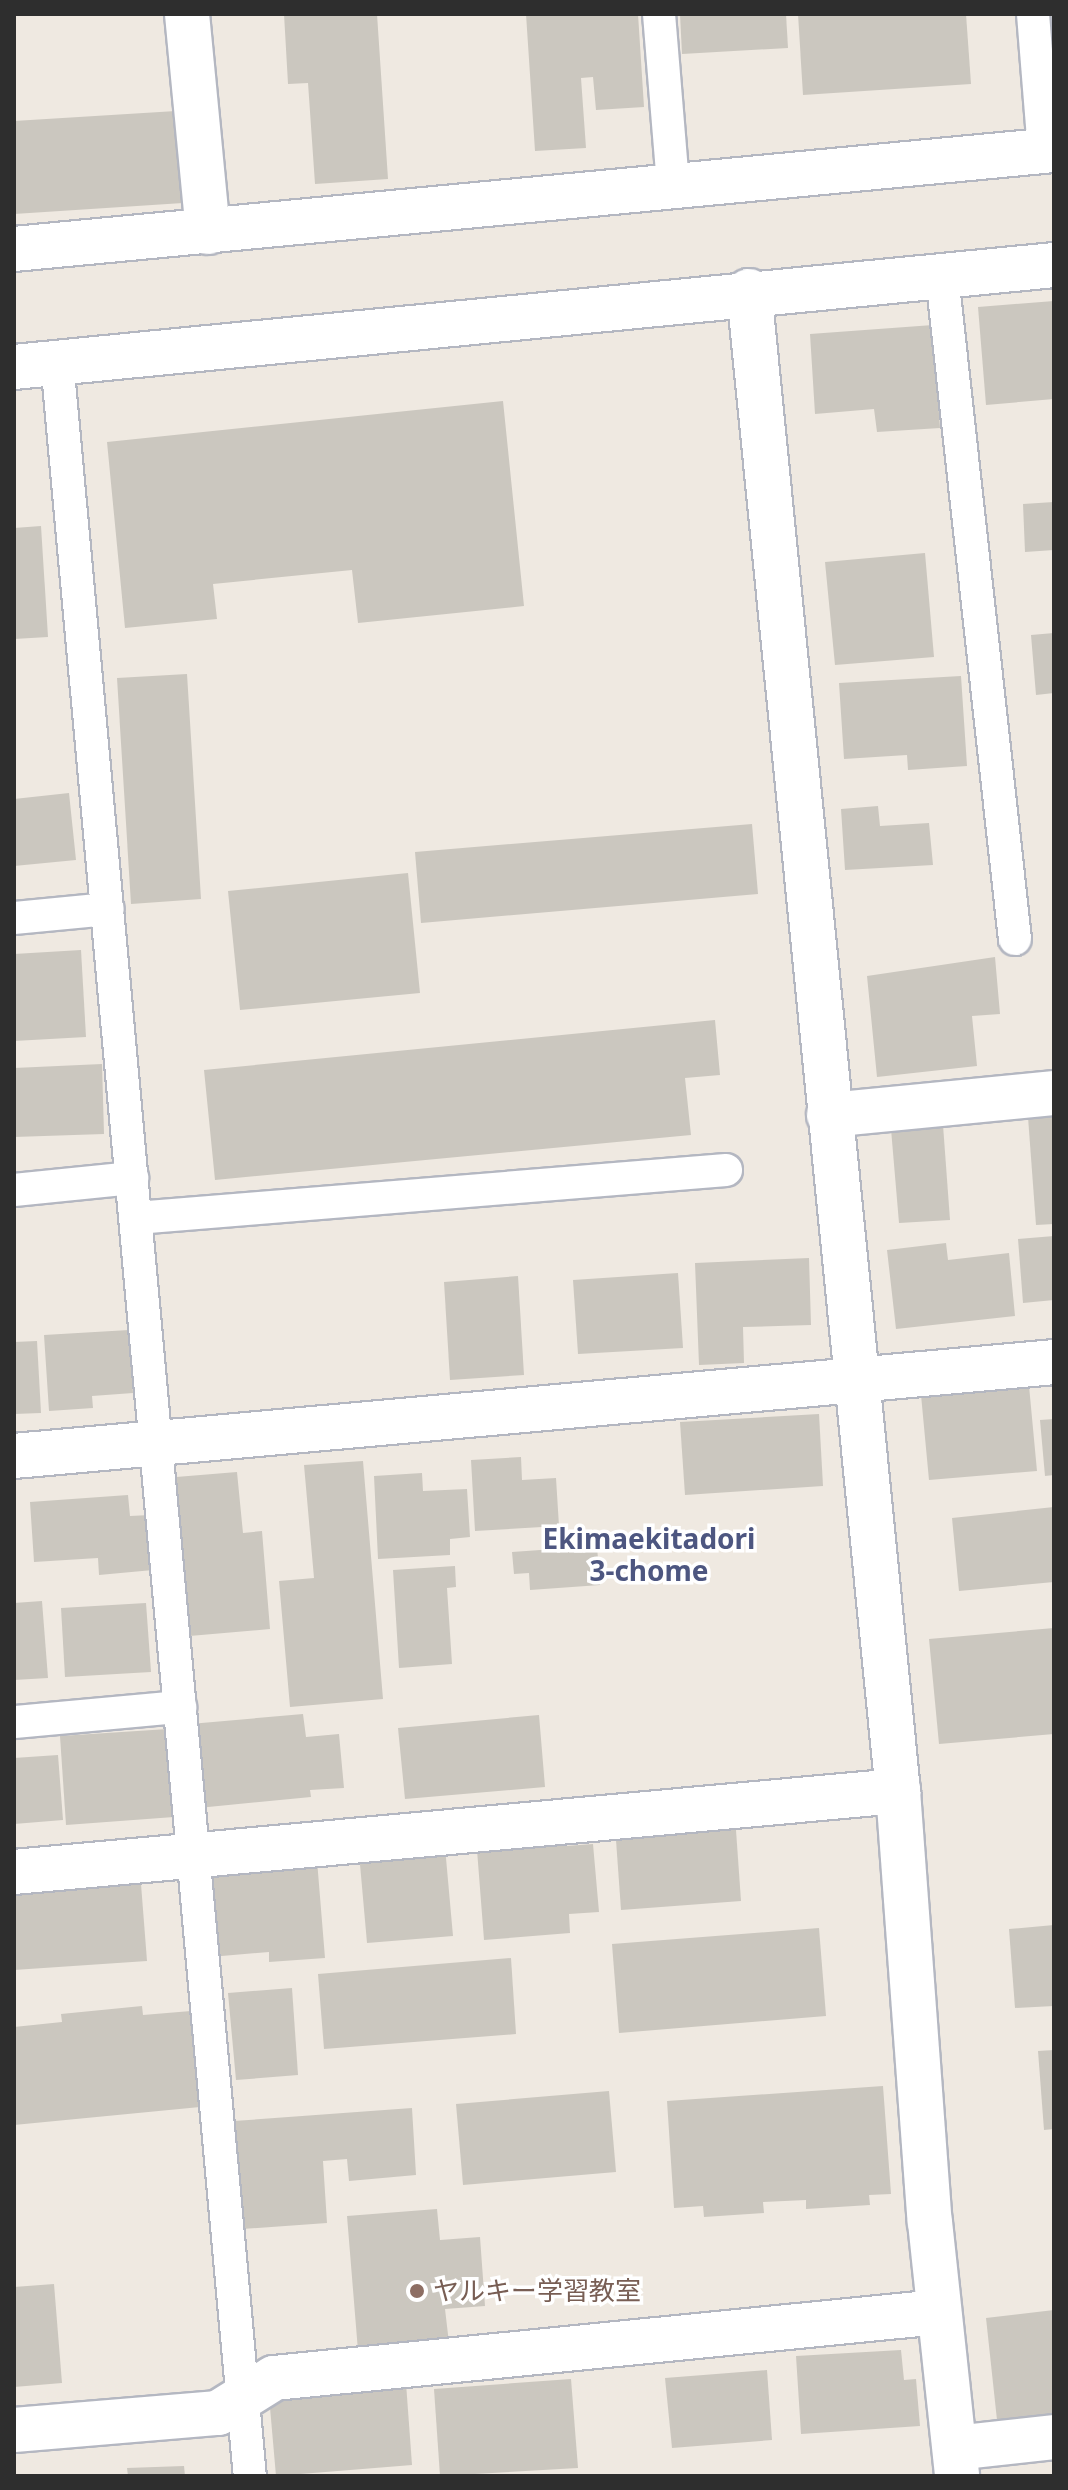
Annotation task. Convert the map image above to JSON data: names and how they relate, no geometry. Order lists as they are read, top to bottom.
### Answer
{
  "districts": ["Ekimaekitadori 3-chome"],
  "places": ["ヤルキー学習教室"]
}
